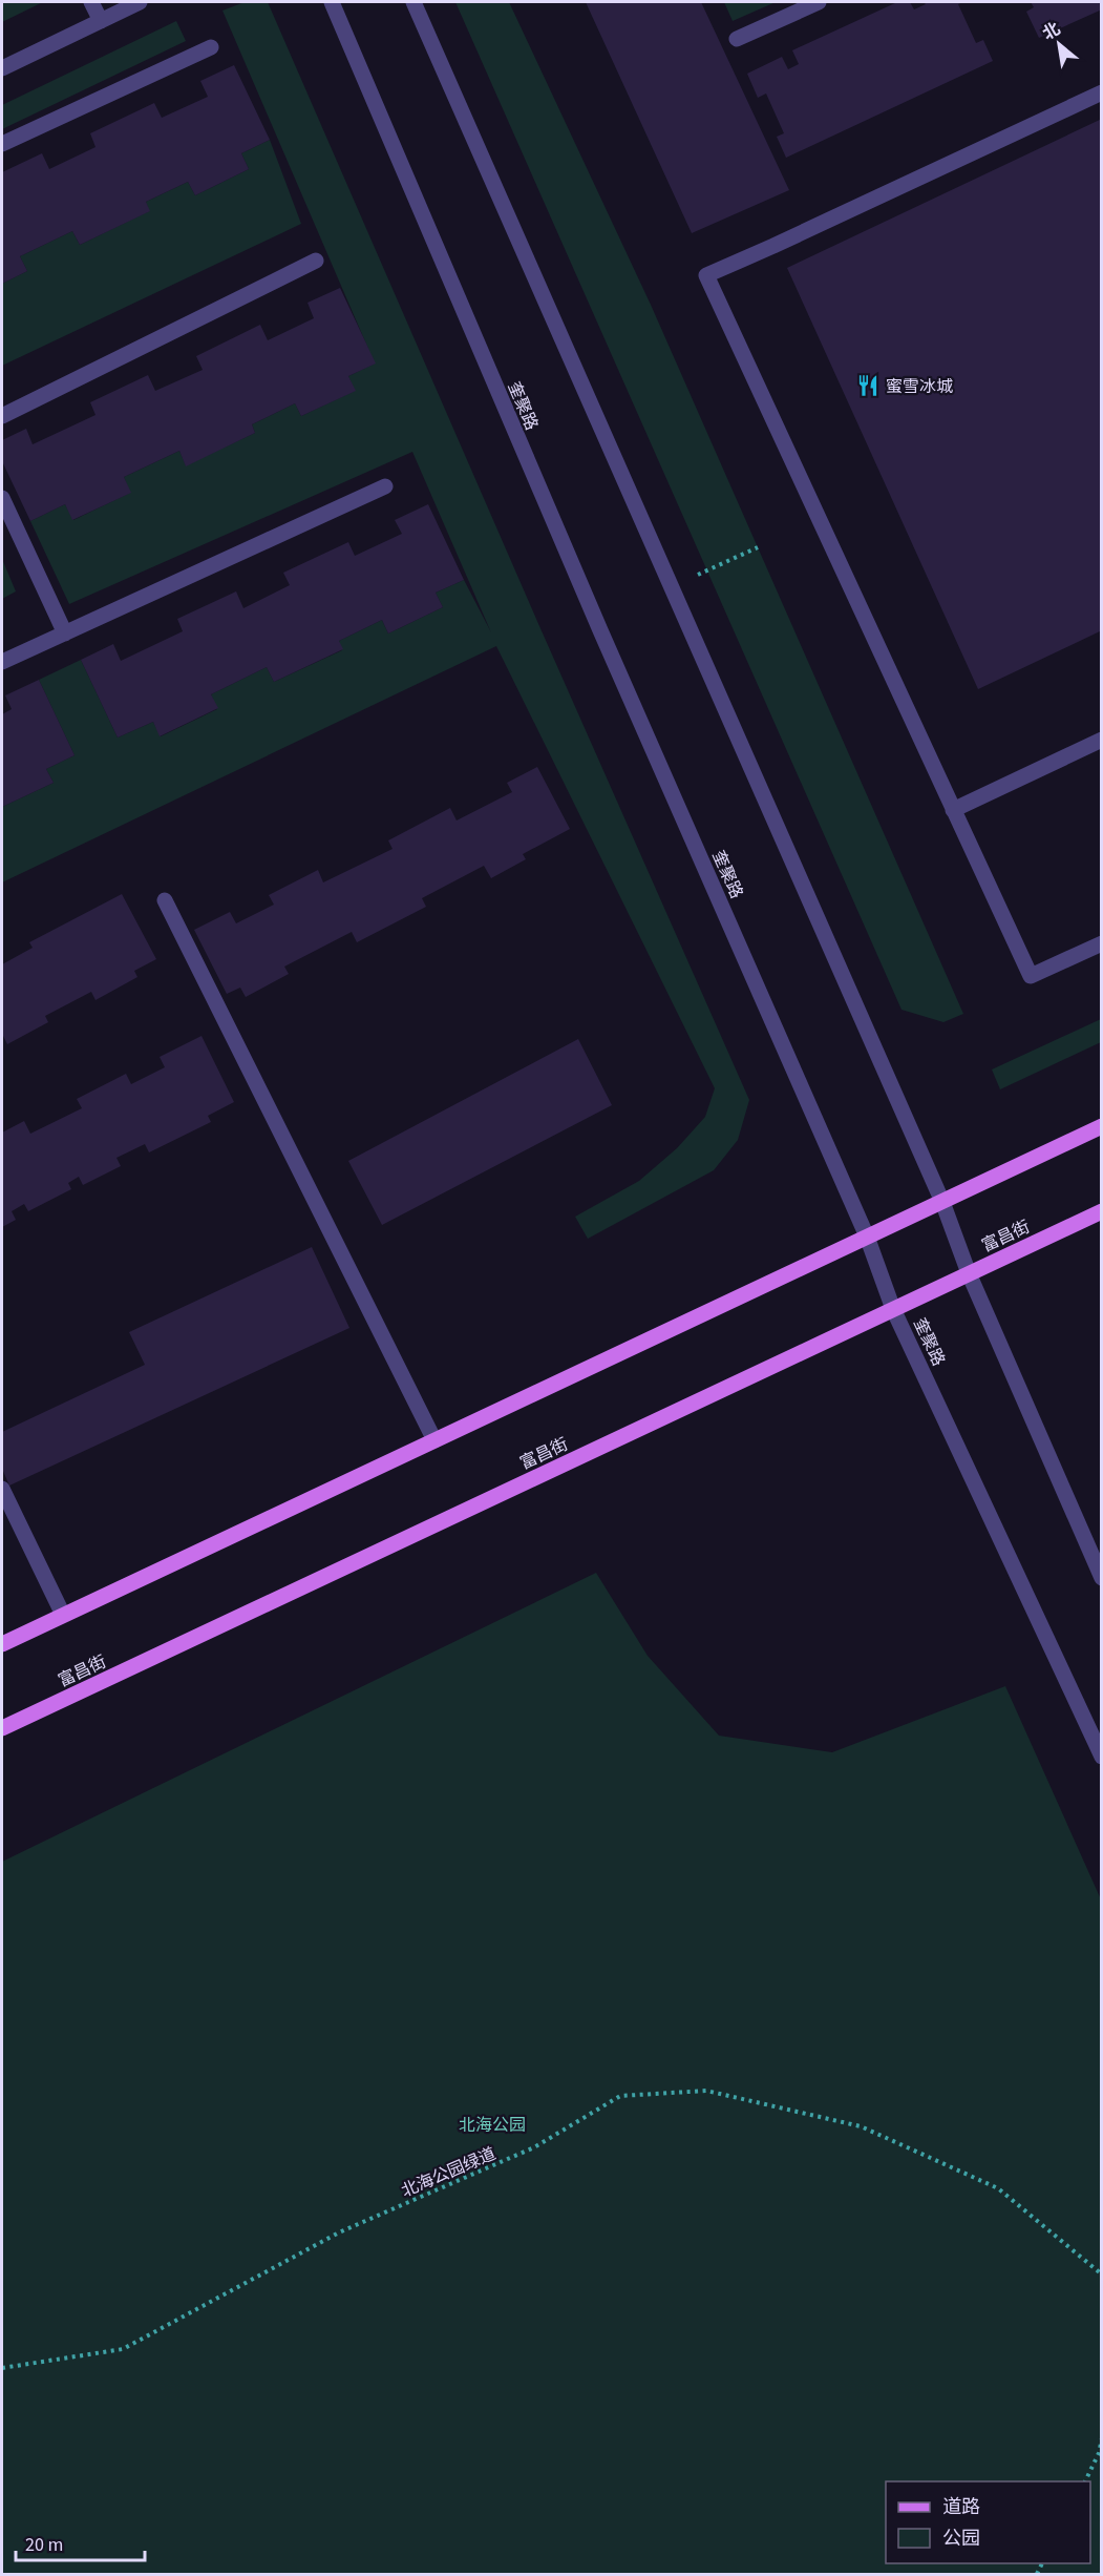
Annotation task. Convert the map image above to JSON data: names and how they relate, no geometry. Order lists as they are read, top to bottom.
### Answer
{
  "streets": {
    "main road": ["富昌街"],
    "street": ["奎聚路"],
    "path": ["北海公园绿道"]
  },
  "crossings": [
    ["奎聚路", "富昌街"]
  ],
  "parks": ["北海公园"],
  "places": {
    "restaurant": ["蜜雪冰城"]
  },
  "legend": ["道路", "公园"],
  "scale_bar": "20 m",
  "north": "top left"
}
